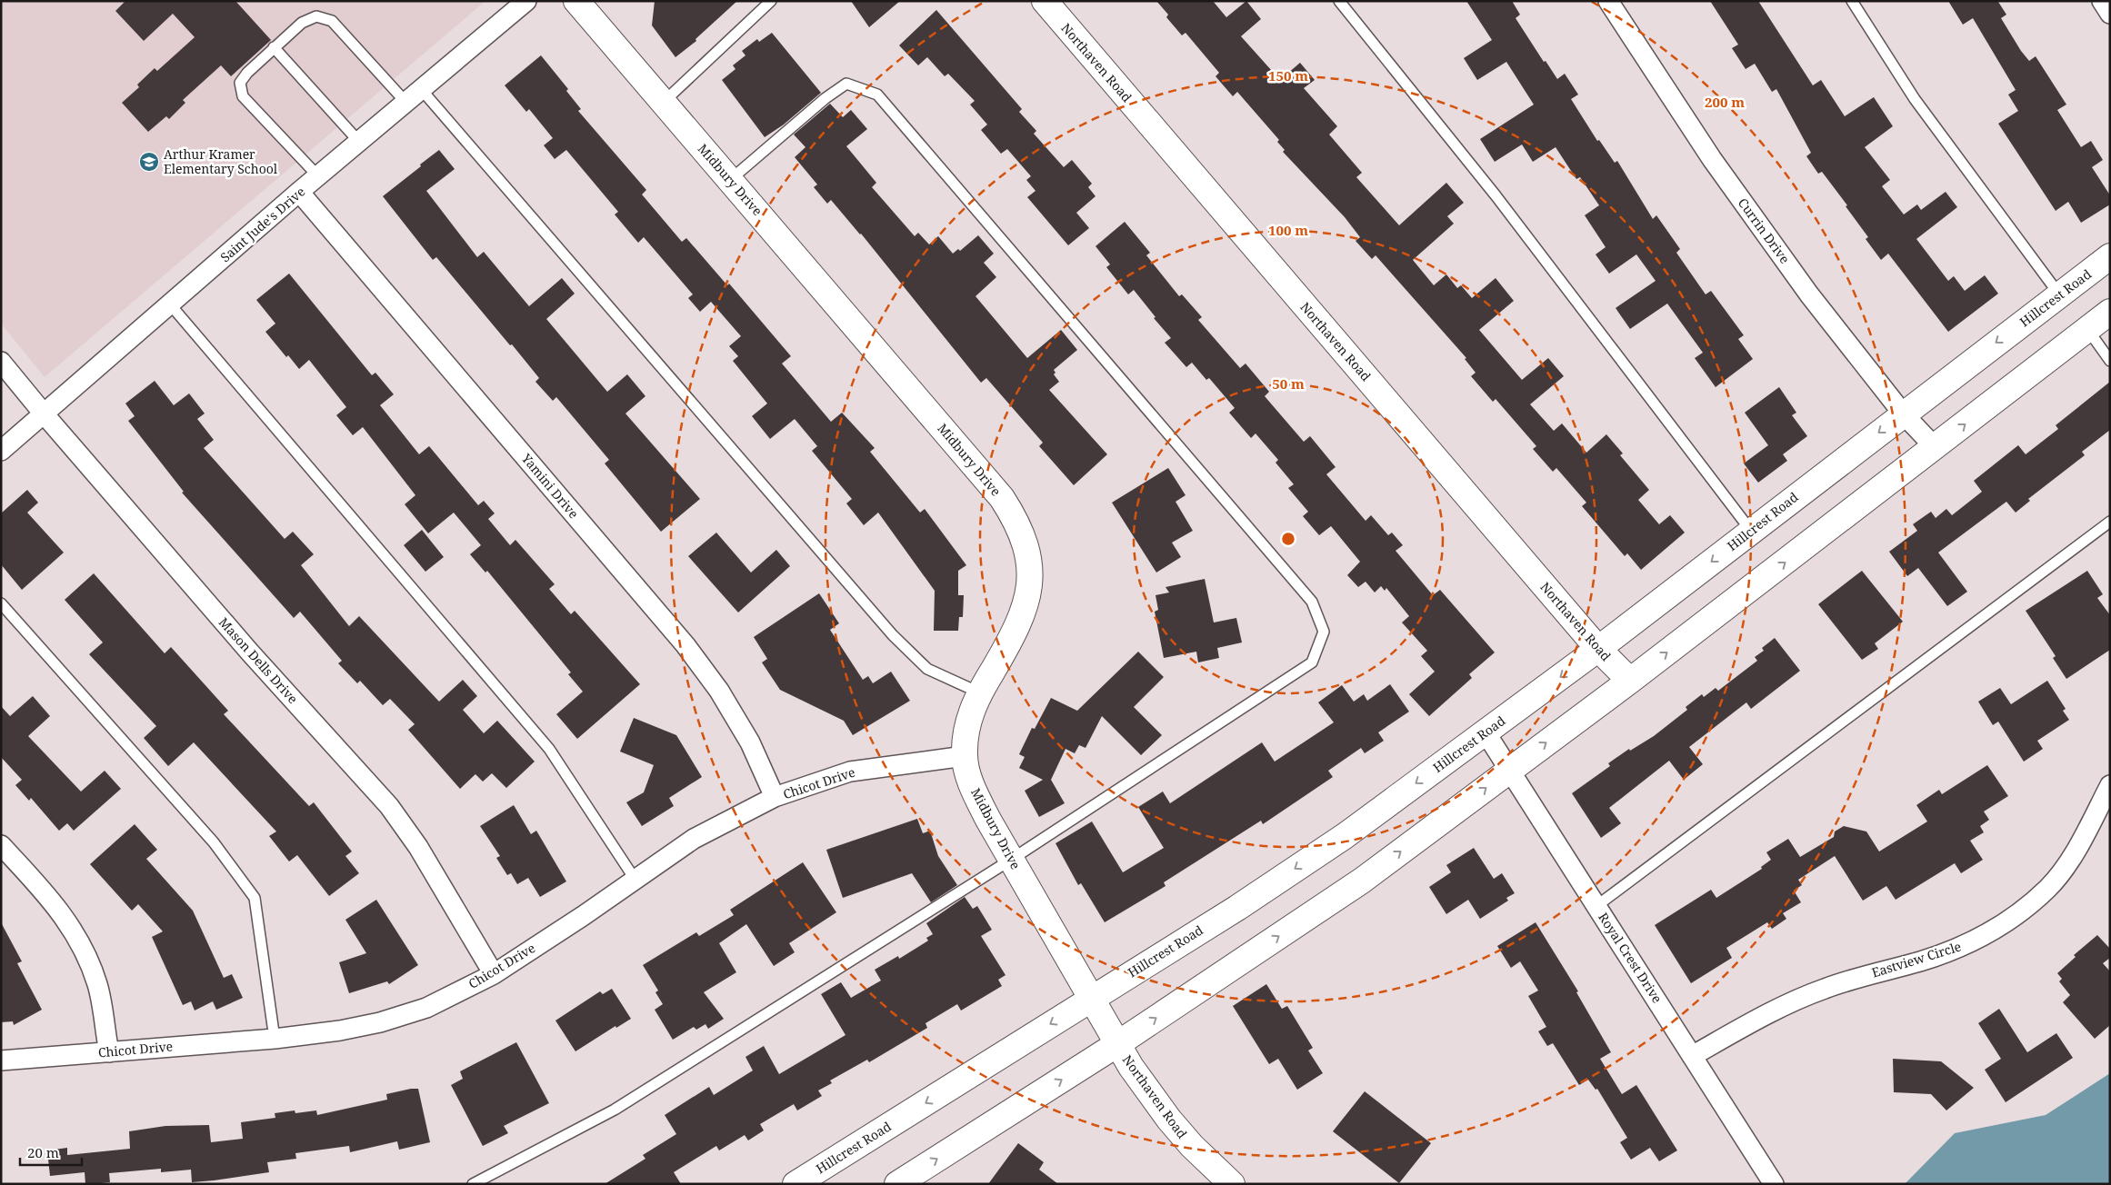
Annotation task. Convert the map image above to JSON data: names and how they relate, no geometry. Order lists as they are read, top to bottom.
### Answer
{
  "streets": {
    "main road": ["Northaven Road", "Midbury Drive", "Hillcrest Road"],
    "street": [
      "Saint Jude's Drive",
      "Currin Drive",
      "Yamini Drive",
      "Mason Dells Drive",
      "Chicot Drive",
      "Royal Crest Drive",
      "Eastview Circle"
    ]
  },
  "crossings": [
    ["Northaven Road", "Midbury Drive"],
    ["Northaven Road", "Hillcrest Road"],
    ["Midbury Drive", "Hillcrest Road"],
    ["Midbury Drive", "Chicot Drive"],
    ["Saint Jude's Drive", "Yamini Drive"],
    ["Saint Jude's Drive", "Mason Dells Drive"],
    ["Currin Drive", "Hillcrest Road"],
    ["Hillcrest Road", "Royal Crest Drive"],
    ["Yamini Drive", "Chicot Drive"],
    ["Mason Dells Drive", "Chicot Drive"],
    ["Royal Crest Drive", "Eastview Circle"]
  ],
  "places": {
    "school or university": ["Arthur Kramer Elementary School"]
  },
  "scale_bar": "20 m",
  "rings": [
    "150 m",
    "200 m",
    "100 m",
    "50 m"
  ]
}
